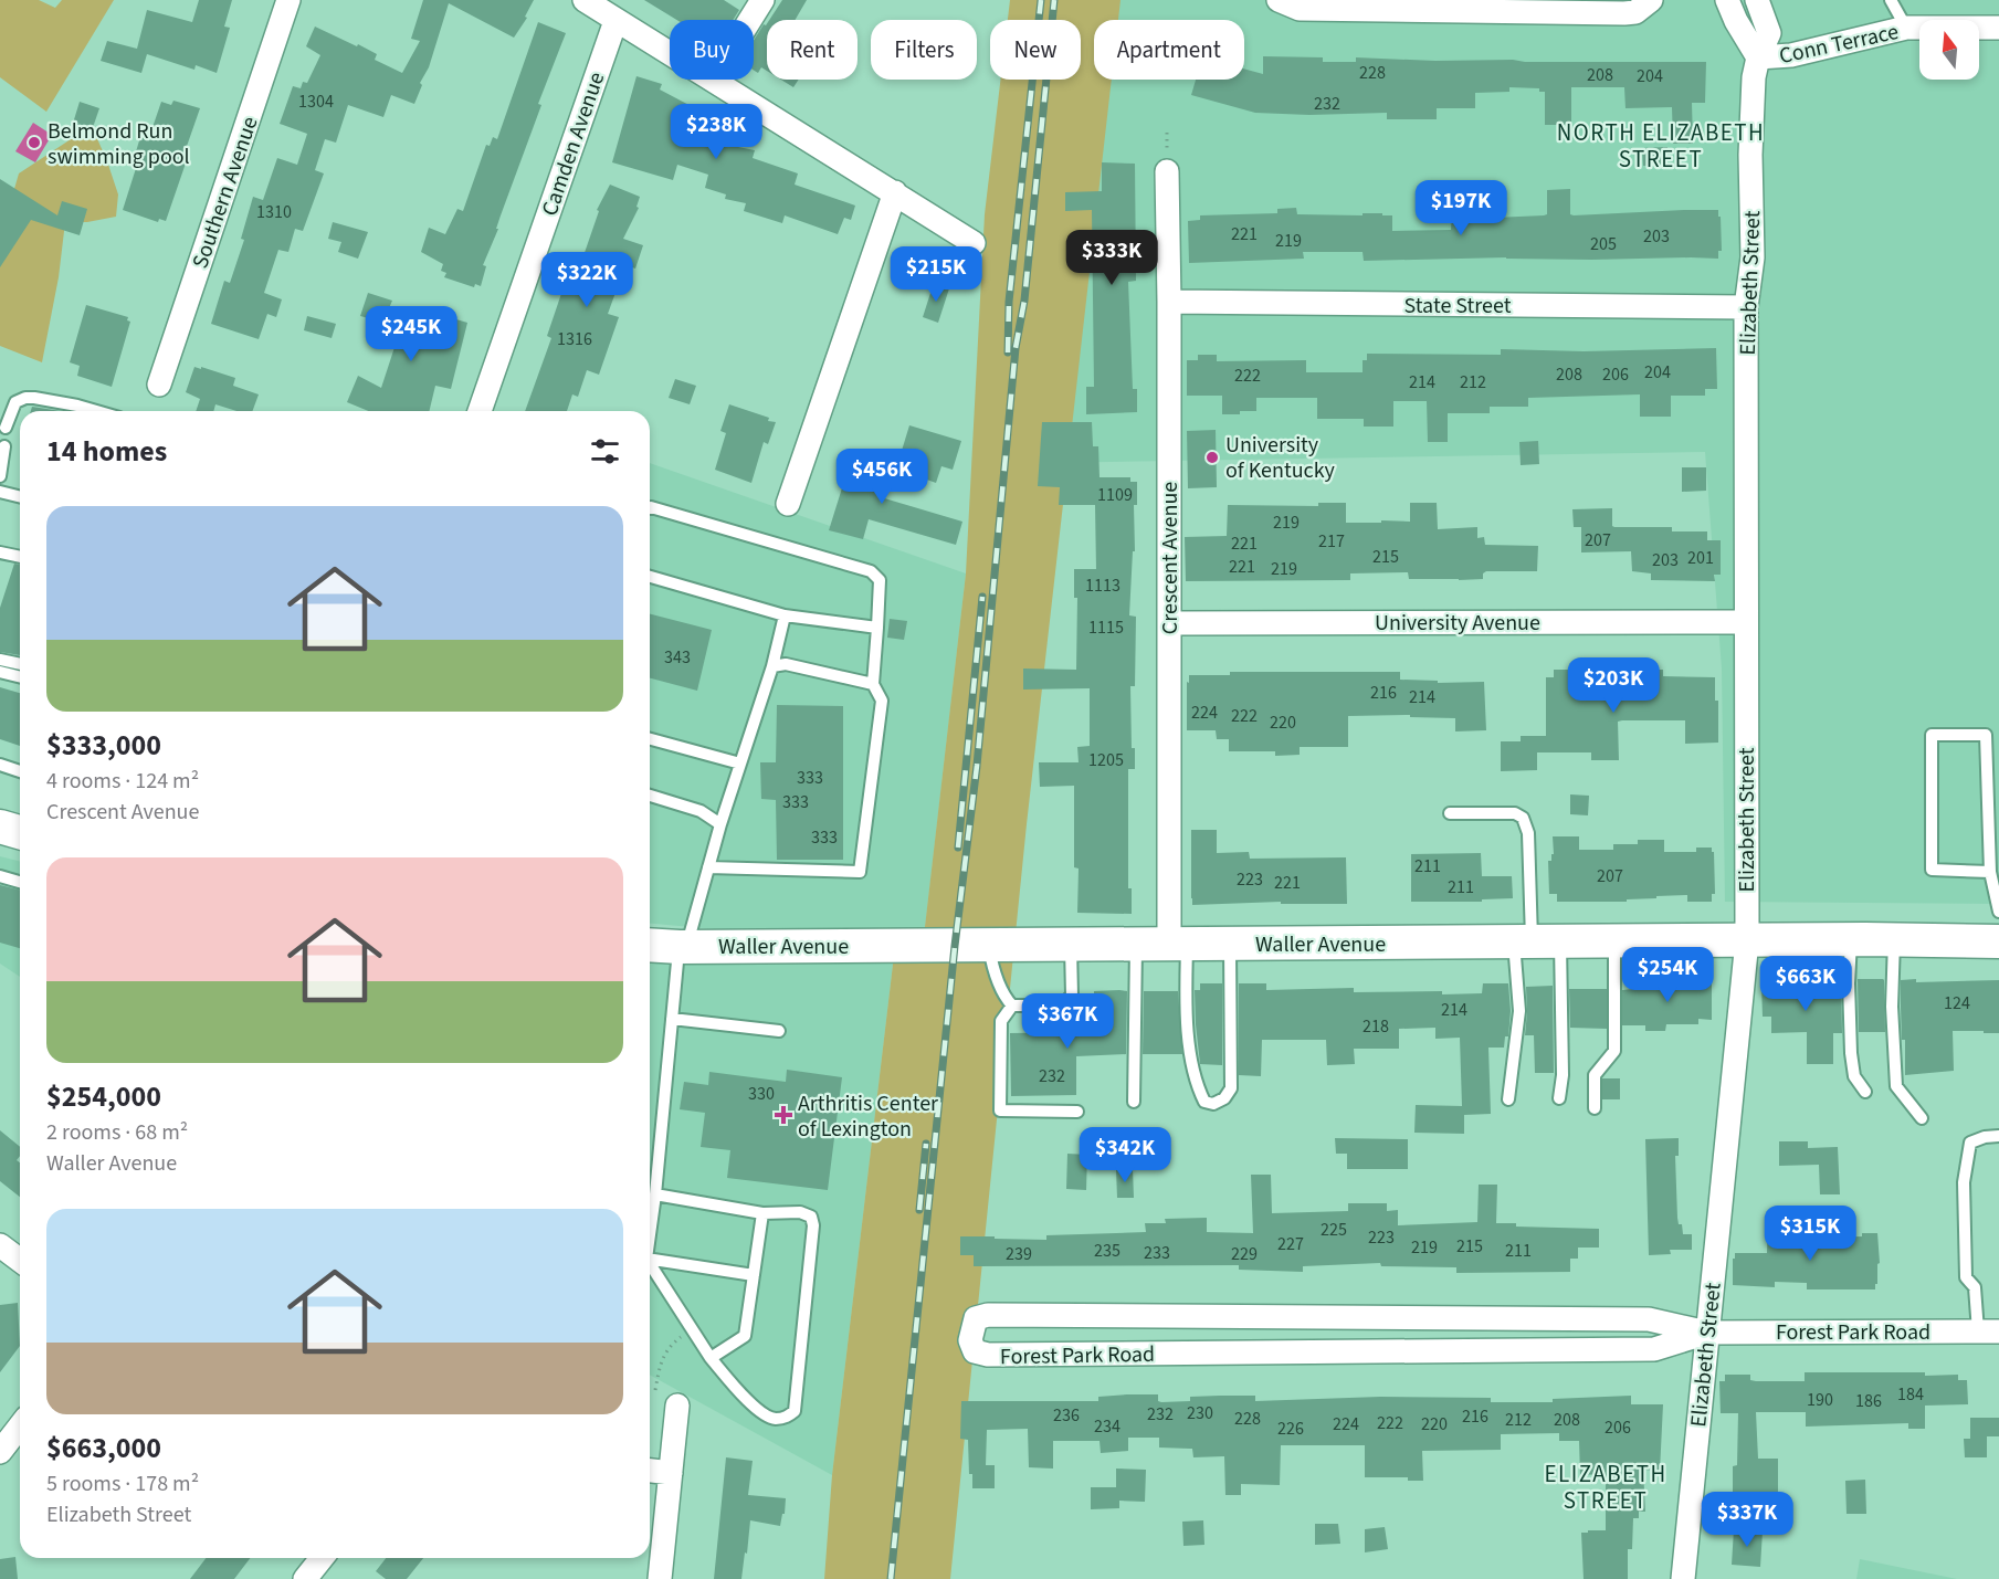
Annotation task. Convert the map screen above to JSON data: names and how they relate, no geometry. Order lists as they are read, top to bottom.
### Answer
{
  "streets": {
    "main road": ["Waller Avenue"],
    "street": [
      "Conn Terrace",
      "Camden Avenue",
      "Southern Avenue",
      "Elizabeth Street",
      "State Street",
      "Crescent Avenue",
      "University Avenue",
      "Forest Park Road"
    ]
  },
  "crossings": [
    ["Conn Terrace", "Elizabeth Street"],
    ["Elizabeth Street", "State Street"],
    ["Elizabeth Street", "University Avenue"],
    ["Elizabeth Street", "Waller Avenue"],
    ["Elizabeth Street", "Forest Park Road"],
    ["State Street", "Crescent Avenue"],
    ["Crescent Avenue", "University Avenue"],
    ["Crescent Avenue", "Waller Avenue"]
  ],
  "districts": ["NORTH ELIZABETH STREET", "ELIZABETH STREET"],
  "places": {
    "other": ["Belmond Run swimming pool", "University of Kentucky"],
    "health": ["Arthritis Center of Lexington"]
  },
  "house_numbers": [
    "228",
    "208",
    "204",
    "1304",
    "232",
    "1310",
    "221",
    "203",
    "219",
    "205",
    "1316",
    "204",
    "208",
    "206",
    "222",
    "214",
    "212",
    "1109",
    "219",
    "207",
    "217",
    "221",
    "215",
    "201",
    "203",
    "221",
    "219",
    "1113",
    "1115",
    "343",
    "216",
    "214",
    "224",
    "222",
    "220",
    "1205",
    "333",
    "333",
    "333",
    "211",
    "207",
    "223",
    "221",
    "211",
    "124",
    "214",
    "218",
    "232",
    "330",
    "225",
    "223",
    "227",
    "215",
    "219",
    "235",
    "211",
    "233",
    "239",
    "229",
    "184",
    "190",
    "186",
    "230",
    "232",
    "236",
    "216",
    "228",
    "212",
    "208",
    "222",
    "224",
    "220",
    "234",
    "206",
    "226"
  ],
  "north": "top",
  "page": {
    "chip": [
      "Buy",
      "Rent",
      "Filters",
      "New",
      "Apartment"
    ],
    "price": [
      "$238K",
      "$197K",
      "$333K",
      "$215K",
      "$322K",
      "$245K",
      "$456K",
      "$203K",
      "$254K",
      "$663K",
      "$367K",
      "$342K",
      "$315K",
      "$337K"
    ],
    "heading": "14 homes",
    "list": [
      {
        "name": "$333,000",
        "note": "4 rooms · 124 m² · Crescent Avenue"
      },
      {
        "name": "$254,000",
        "note": "2 rooms · 68 m² · Waller Avenue"
      },
      {
        "name": "$663,000",
        "note": "5 rooms · 178 m² · Elizabeth Street"
      }
    ]
  }
}
